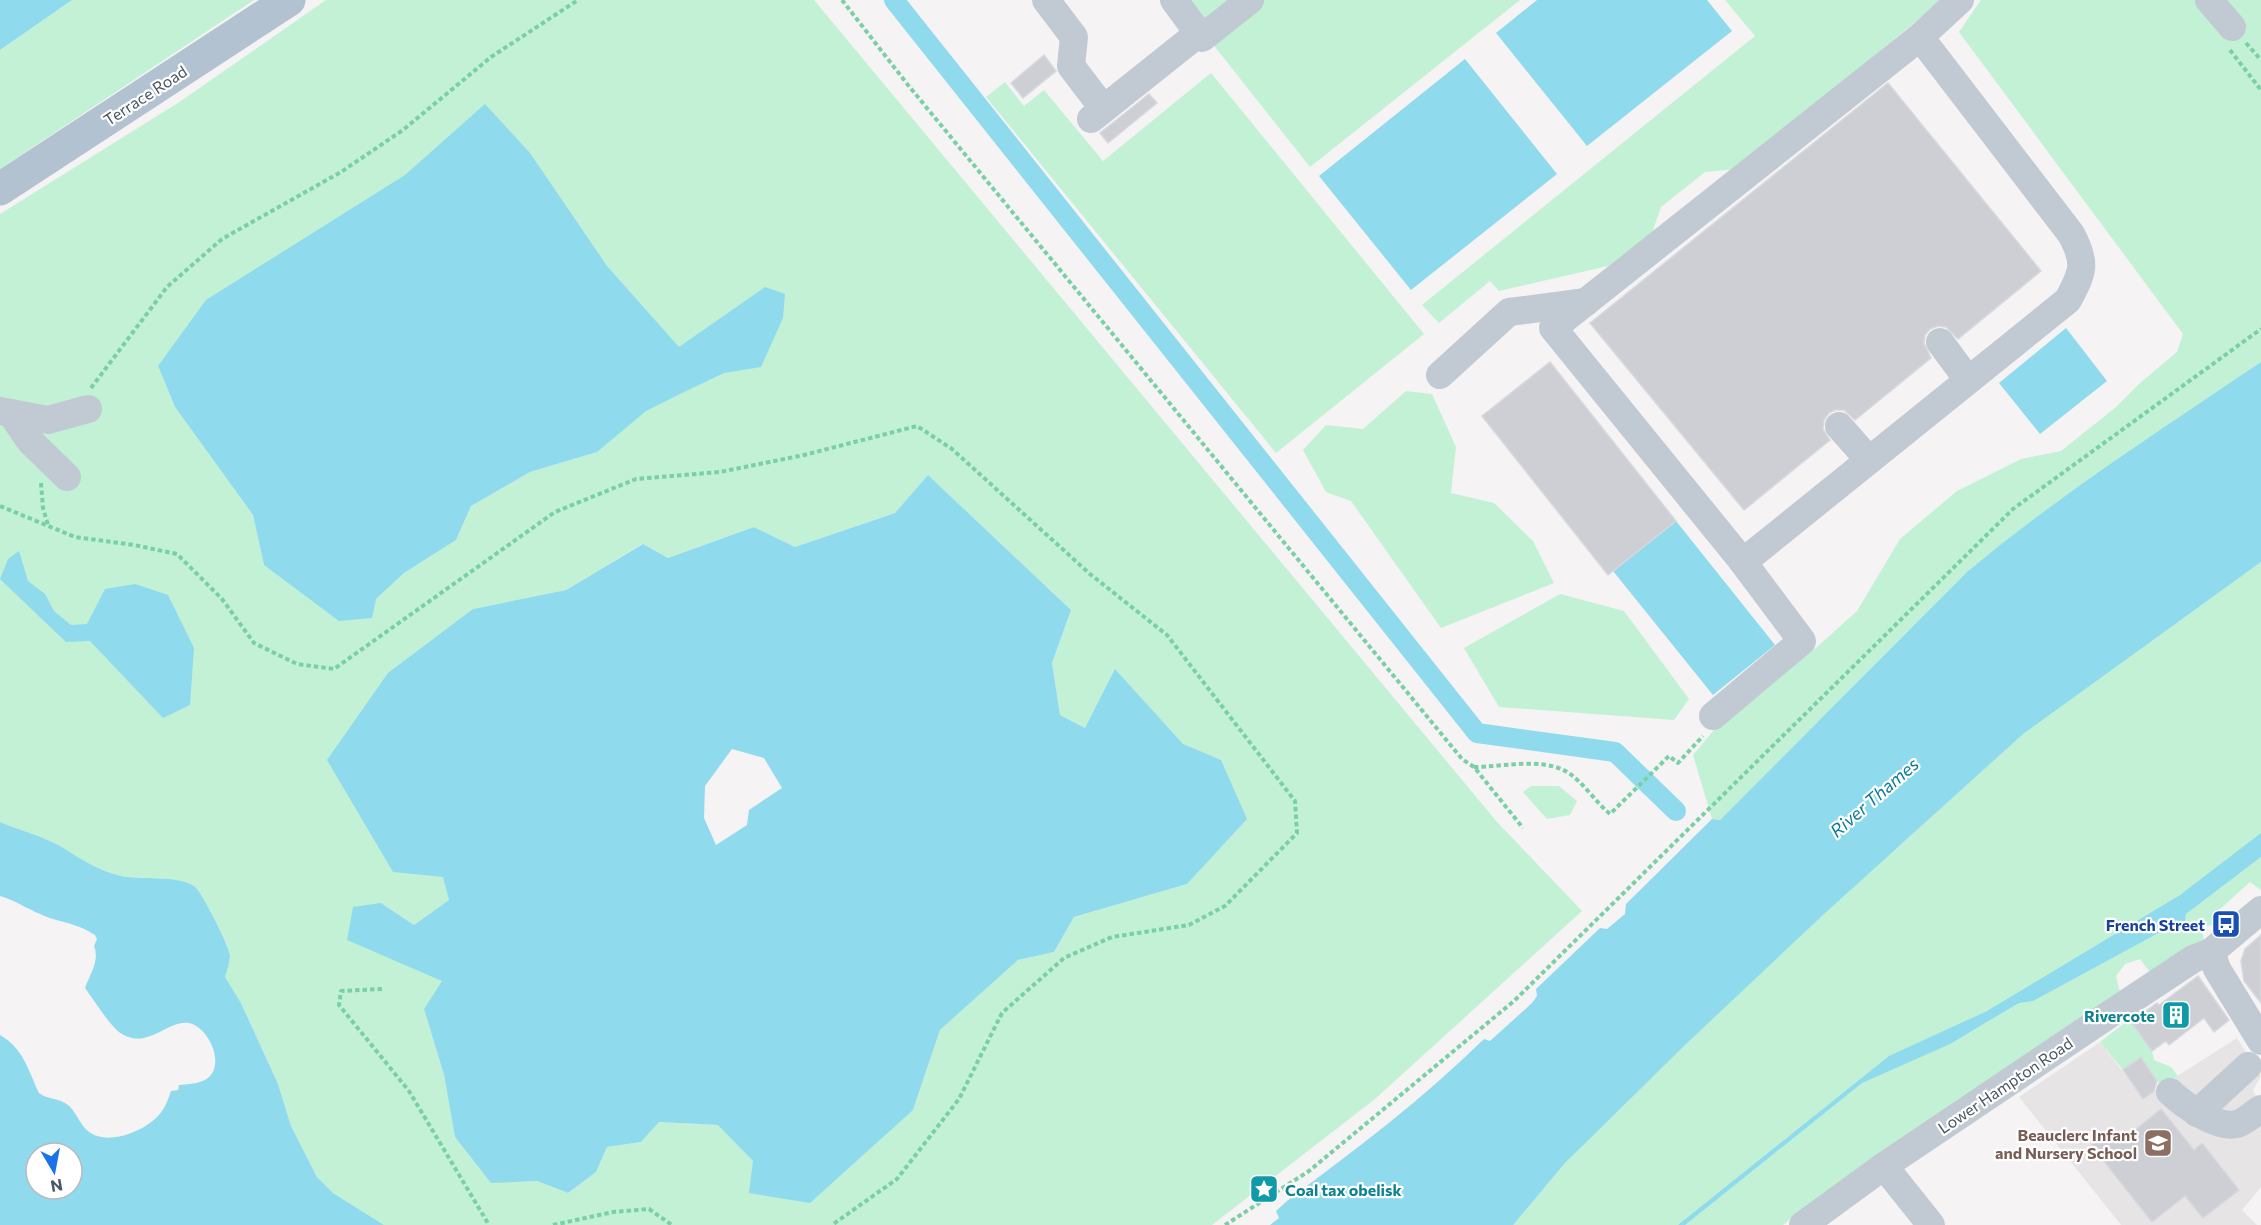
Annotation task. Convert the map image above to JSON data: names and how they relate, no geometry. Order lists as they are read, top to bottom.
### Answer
{
  "streets": {
    "main road": ["Terrace Road"],
    "street": ["Lower Hampton Road"]
  },
  "water": ["River Thames"],
  "places": {
    "bus stop": ["French Street"],
    "building": ["Rivercote"],
    "school or university": ["Beauclerc Infant and Nursery School"],
    "place": ["Coal tax obelisk"]
  },
  "north": "bottom"
}
